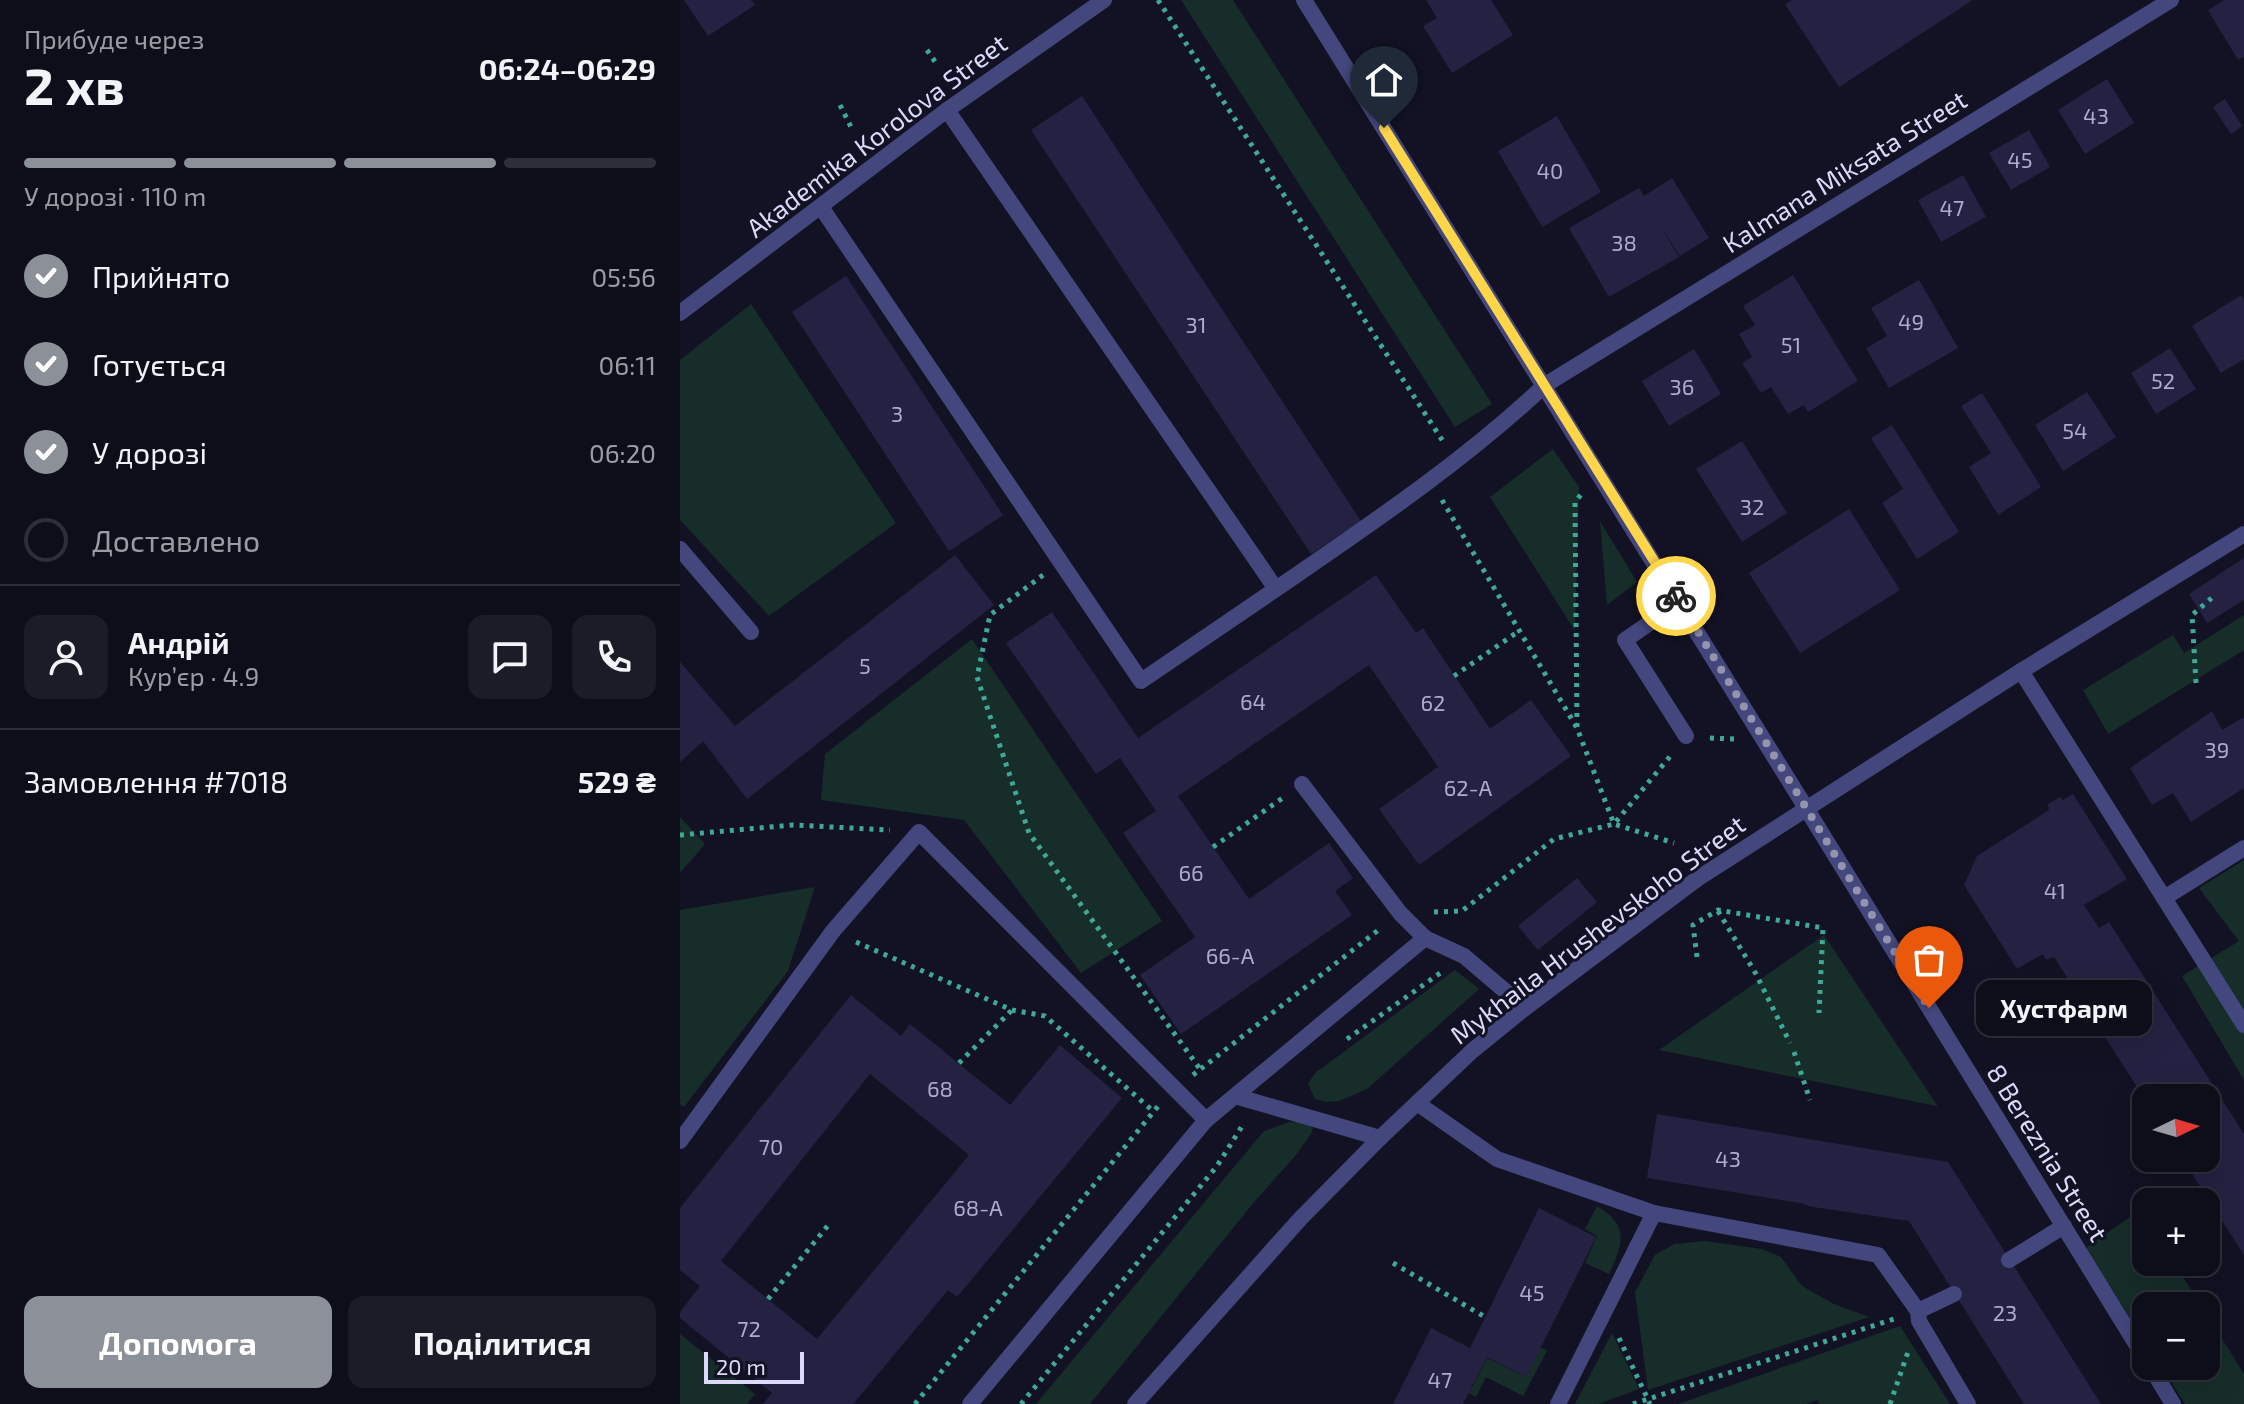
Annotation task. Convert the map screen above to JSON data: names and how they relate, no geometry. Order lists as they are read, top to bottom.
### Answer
{
  "streets": {
    "street": [
      "Akademika Korolova Street",
      "Kalmana Miksata Street",
      "Mykhaila Hrushevskoho Street",
      "8 Bereznia Street"
    ]
  },
  "crossings": [
    ["Kalmana Miksata Street", "8 Bereznia Street"],
    ["Mykhaila Hrushevskoho Street", "8 Bereznia Street"]
  ],
  "places": ["Хустфарм"],
  "house_numbers": [
    "43",
    "45",
    "40",
    "47",
    "38",
    "49",
    "31",
    "51",
    "52",
    "36",
    "3",
    "54",
    "32",
    "5",
    "64",
    "62",
    "39",
    "62-А",
    "66",
    "41",
    "66-А",
    "68",
    "70",
    "43",
    "68-А",
    "45",
    "23",
    "72",
    "47"
  ],
  "scale_bar": "20 m",
  "north": "right",
  "page": {
    "heading": ["2 хв", "Прибуде через", "06:24–06:29"],
    "panel": [
      "Андрій",
      "Кур’єр · 4.9",
      "Замовлення #7018",
      "529 ₴"
    ],
    "bar": "У дорозі · 110 m",
    "list": [
      ["Прийнято", "05:56"],
      ["Готується", "06:11"],
      ["У дорозі", "06:20"],
      "Доставлено"
    ],
    "bubble": "Хустфарм",
    "map_buttons": ["+", "−"],
    "buttons": ["Допомога", "Поділитися"],
    "scale": "20 m"
  }
}
